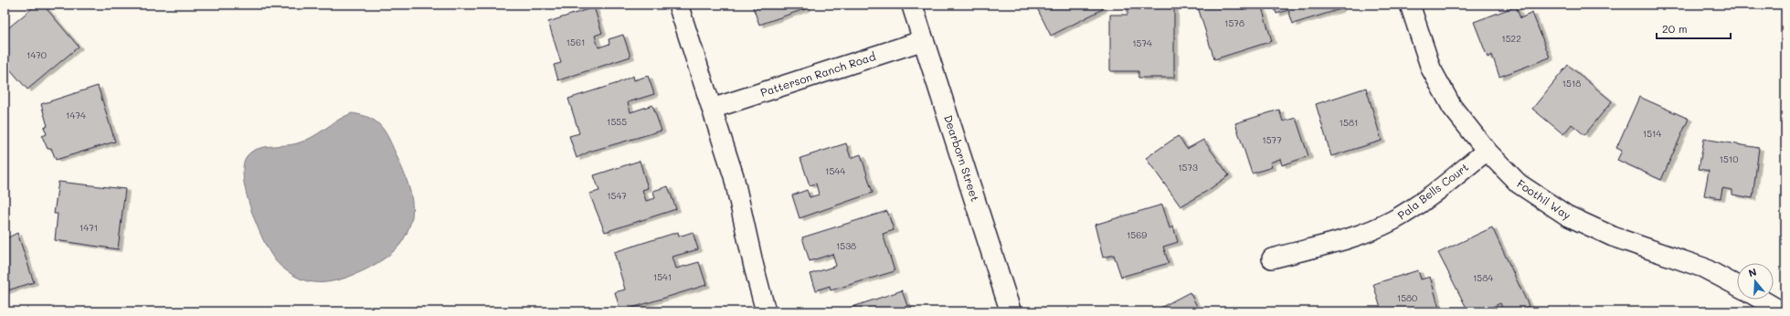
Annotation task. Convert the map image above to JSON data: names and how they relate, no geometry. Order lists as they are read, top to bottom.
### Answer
{
  "streets": {
    "street": [
      "Patterson Ranch Road",
      "Dearborn Street",
      "Pala Bells Court",
      "Foothil Way"
    ]
  },
  "crossings": [
    ["Patterson Ranch Road", "Dearborn Street"],
    ["Pala Bells Court", "Foothil Way"]
  ],
  "house_numbers": [
    "1578",
    "1522",
    "1561",
    "1574",
    "1470",
    "1518",
    "1474",
    "1555",
    "1581",
    "1514",
    "1577",
    "1510",
    "1573",
    "1544",
    "1547",
    "1471",
    "1569",
    "1538",
    "1541",
    "1584",
    "1580"
  ],
  "scale_bar": "20 m",
  "north": "top"
}
